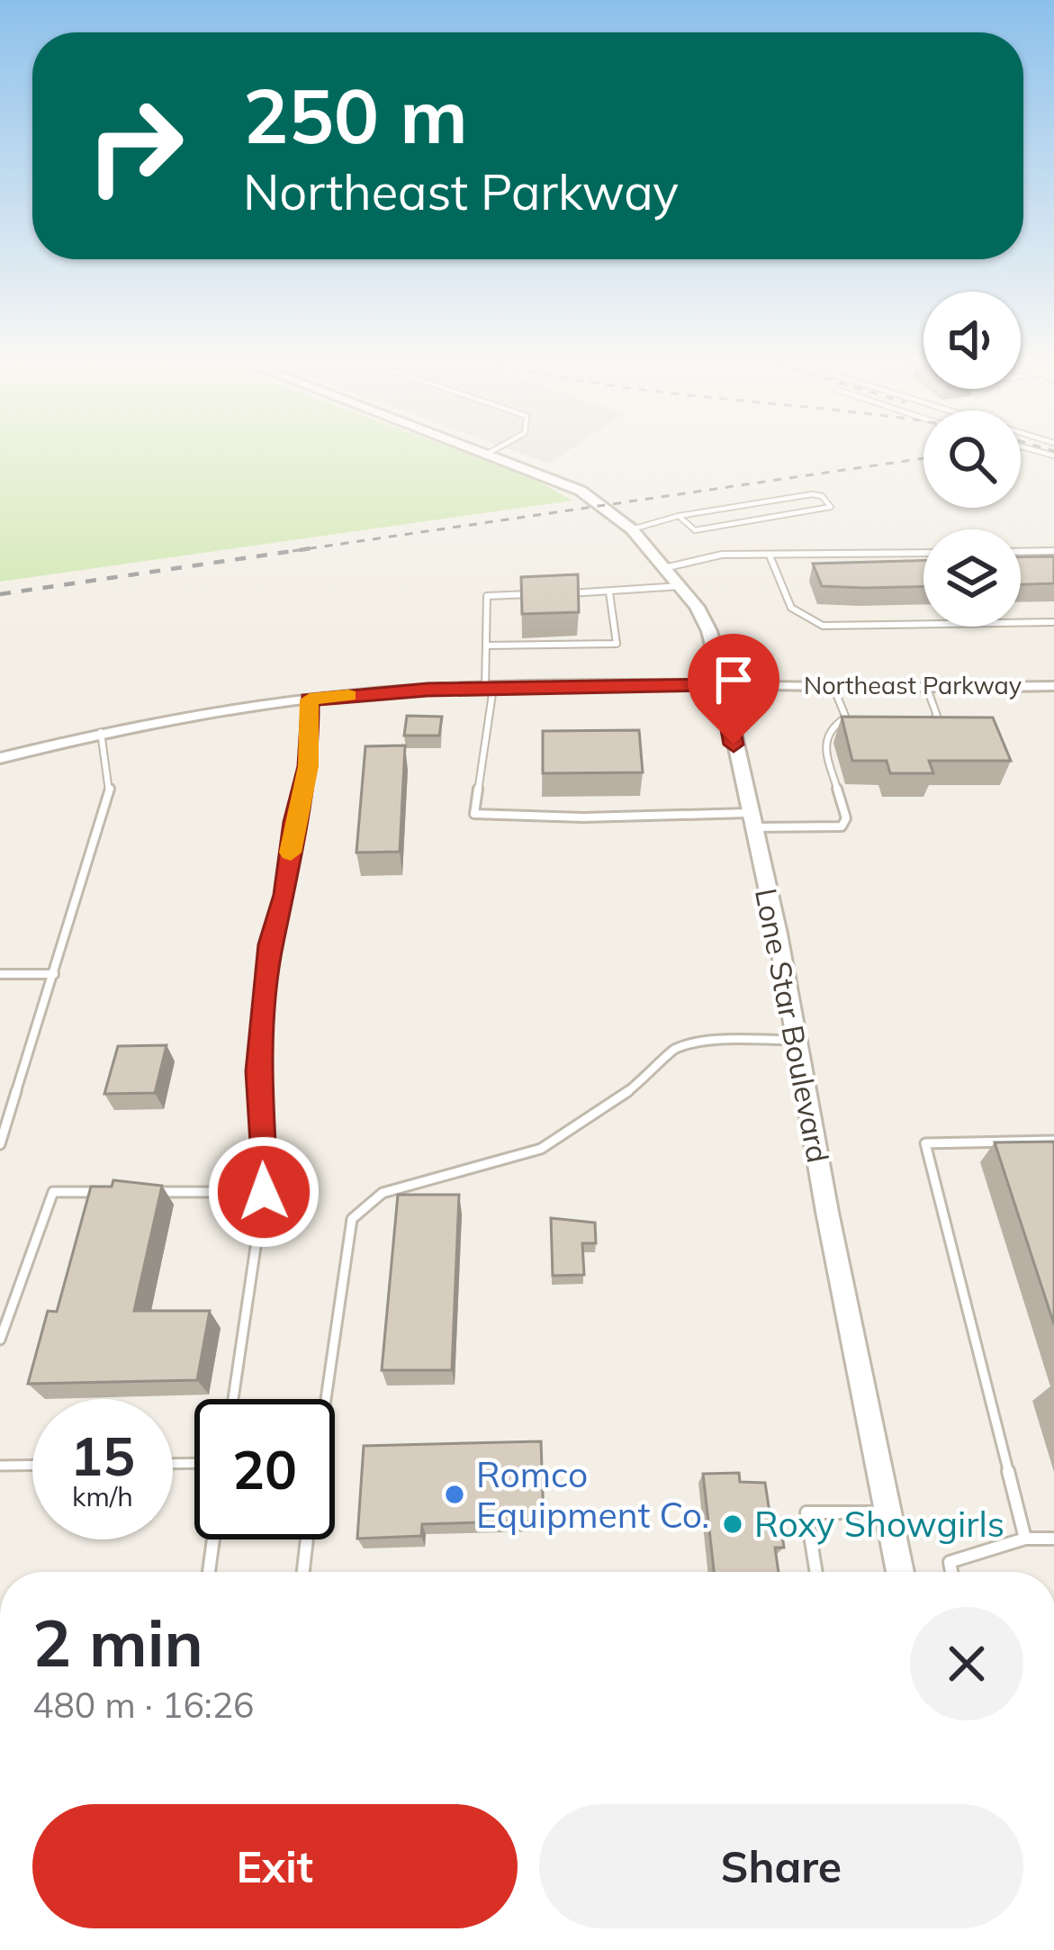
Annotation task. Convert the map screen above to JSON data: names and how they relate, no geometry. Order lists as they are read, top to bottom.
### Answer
{
  "streets": {
    "street": ["Northeast Parkway", "Lone Star Boulevard"]
  },
  "crossings": [
    ["Northeast Parkway", "Lone Star Boulevard"]
  ],
  "places": ["Romco Equipment Co.", "Roxy Showgirls"],
  "page": {
    "turn": ["250 m", "Northeast Parkway"],
    "speed": "15 km/h",
    "limit": "20",
    "heading": ["2 min", "480 m · 16:26"],
    "buttons": ["Exit", "Share"]
  }
}
